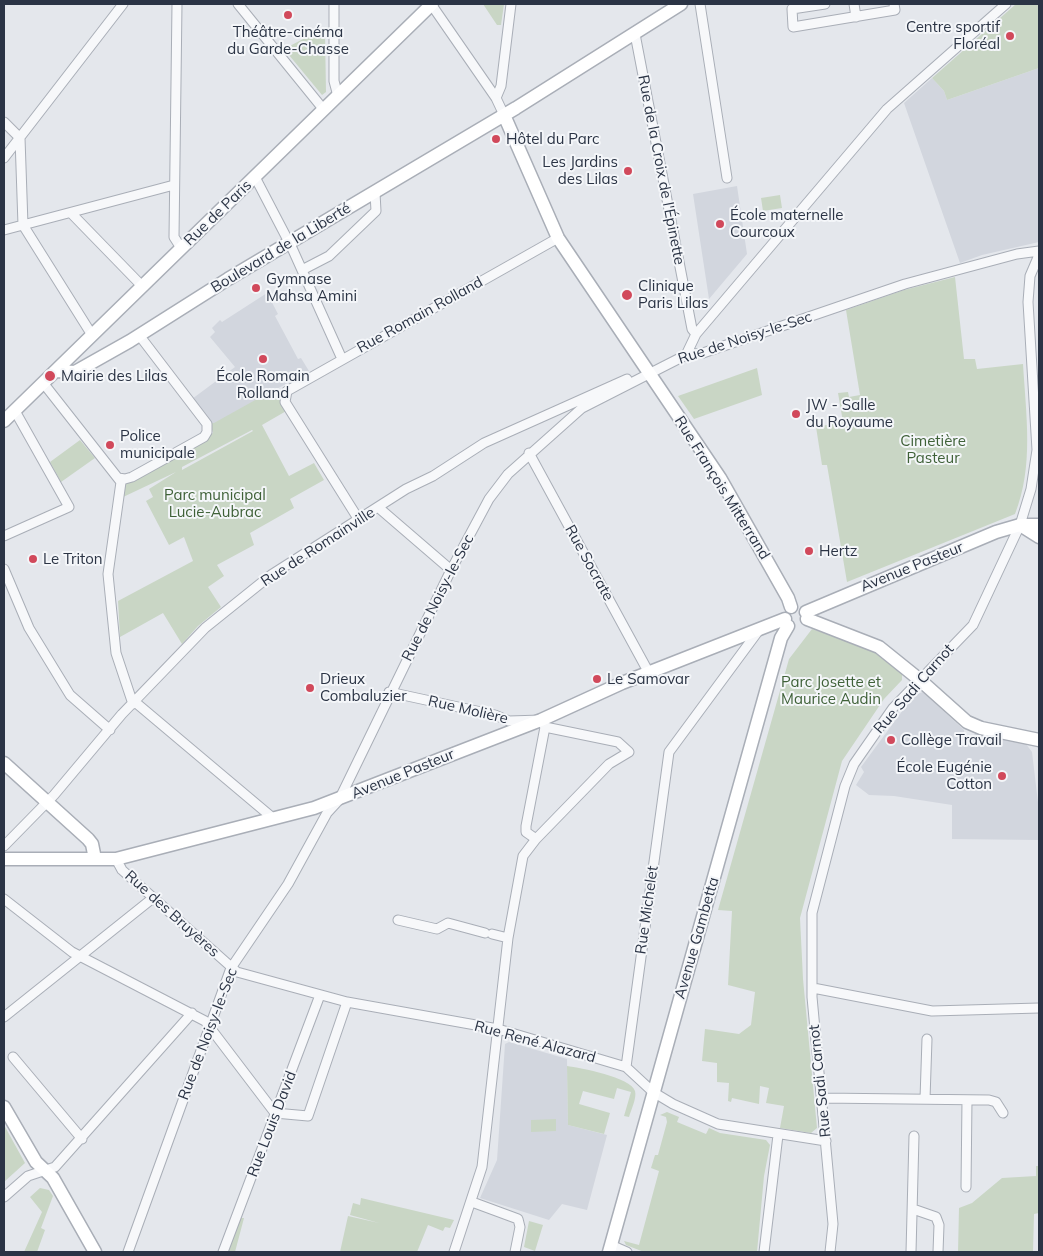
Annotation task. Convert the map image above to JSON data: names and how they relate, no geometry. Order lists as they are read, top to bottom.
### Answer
{
  "streets": {
    "main road": [
      "Rue de Paris",
      "Boulevard de la Liberté",
      "Rue François Mitterrand",
      "Avenue Pasteur",
      "Avenue Gambetta"
    ],
    "street": [
      "Rue de la Croix de l'Épinette",
      "Rue Romain Rolland",
      "Rue de Noisy-le-Sec",
      "Rue de Romainville",
      "Rue Socrate",
      "Rue Sadi Carnot",
      "Rue Molière",
      "Rue Michelet",
      "Rue des Bruyères",
      "Rue René Alazard",
      "Rue Louis David"
    ]
  },
  "crossings": [
    ["Rue de la Croix de l'Épinette", "Boulevard de la Liberté"],
    ["Rue de Paris", "Boulevard de la Liberté"],
    ["Boulevard de la Liberté", "Rue François Mitterrand"],
    ["Rue Romain Rolland", "Rue François Mitterrand"],
    ["Rue Romain Rolland", "Rue de Romainville"],
    ["Rue de Noisy-le-Sec", "Rue François Mitterrand"],
    ["Rue de Noisy-le-Sec", "Rue de Romainville"],
    ["Rue de Noisy-le-Sec", "Rue Socrate"],
    ["Rue de Noisy-le-Sec", "Avenue Pasteur"],
    ["Rue de Noisy-le-Sec", "Rue Sadi Carnot"],
    ["Rue de Noisy-le-Sec", "Rue Molière"],
    ["Rue de Noisy-le-Sec", "Rue des Bruyères"],
    ["Rue de Noisy-le-Sec", "Rue René Alazard"],
    ["Rue François Mitterrand", "Rue de Romainville"],
    ["Rue François Mitterrand", "Avenue Pasteur"],
    ["Rue François Mitterrand", "Avenue Gambetta"],
    ["Rue Socrate", "Avenue Pasteur"],
    ["Avenue Pasteur", "Rue Sadi Carnot"],
    ["Avenue Pasteur", "Rue Molière"],
    ["Avenue Pasteur", "Rue Michelet"],
    ["Avenue Pasteur", "Rue des Bruyères"],
    ["Avenue Pasteur", "Avenue Gambetta"],
    ["Rue Sadi Carnot", "Rue René Alazard"],
    ["Rue Michelet", "Rue René Alazard"],
    ["Rue des Bruyères", "Rue René Alazard"],
    ["Avenue Gambetta", "Rue René Alazard"],
    ["Rue René Alazard", "Rue Louis David"]
  ],
  "parks": ["Cimetière Pasteur", "Parc municipal Lucie-Aubrac", "Parc Josette et Maurice Audin"],
  "places": [
    "Théâtre-cinéma du Garde-Chasse",
    "Centre sportif Floréal",
    "Hôtel du Parc",
    "Les Jardins des Lilas",
    "École maternelle Courcoux",
    "Gymnase Mahsa Amini",
    "Clinique Paris Lilas",
    "École Romain Rolland",
    "Mairie des Lilas",
    "JW - Salle du Royaume",
    "Police municipale",
    "Hertz",
    "Le Triton",
    "Le Samovar",
    "Drieux Combaluzier",
    "Collège Travail",
    "École Eugénie Cotton"
  ]
}
